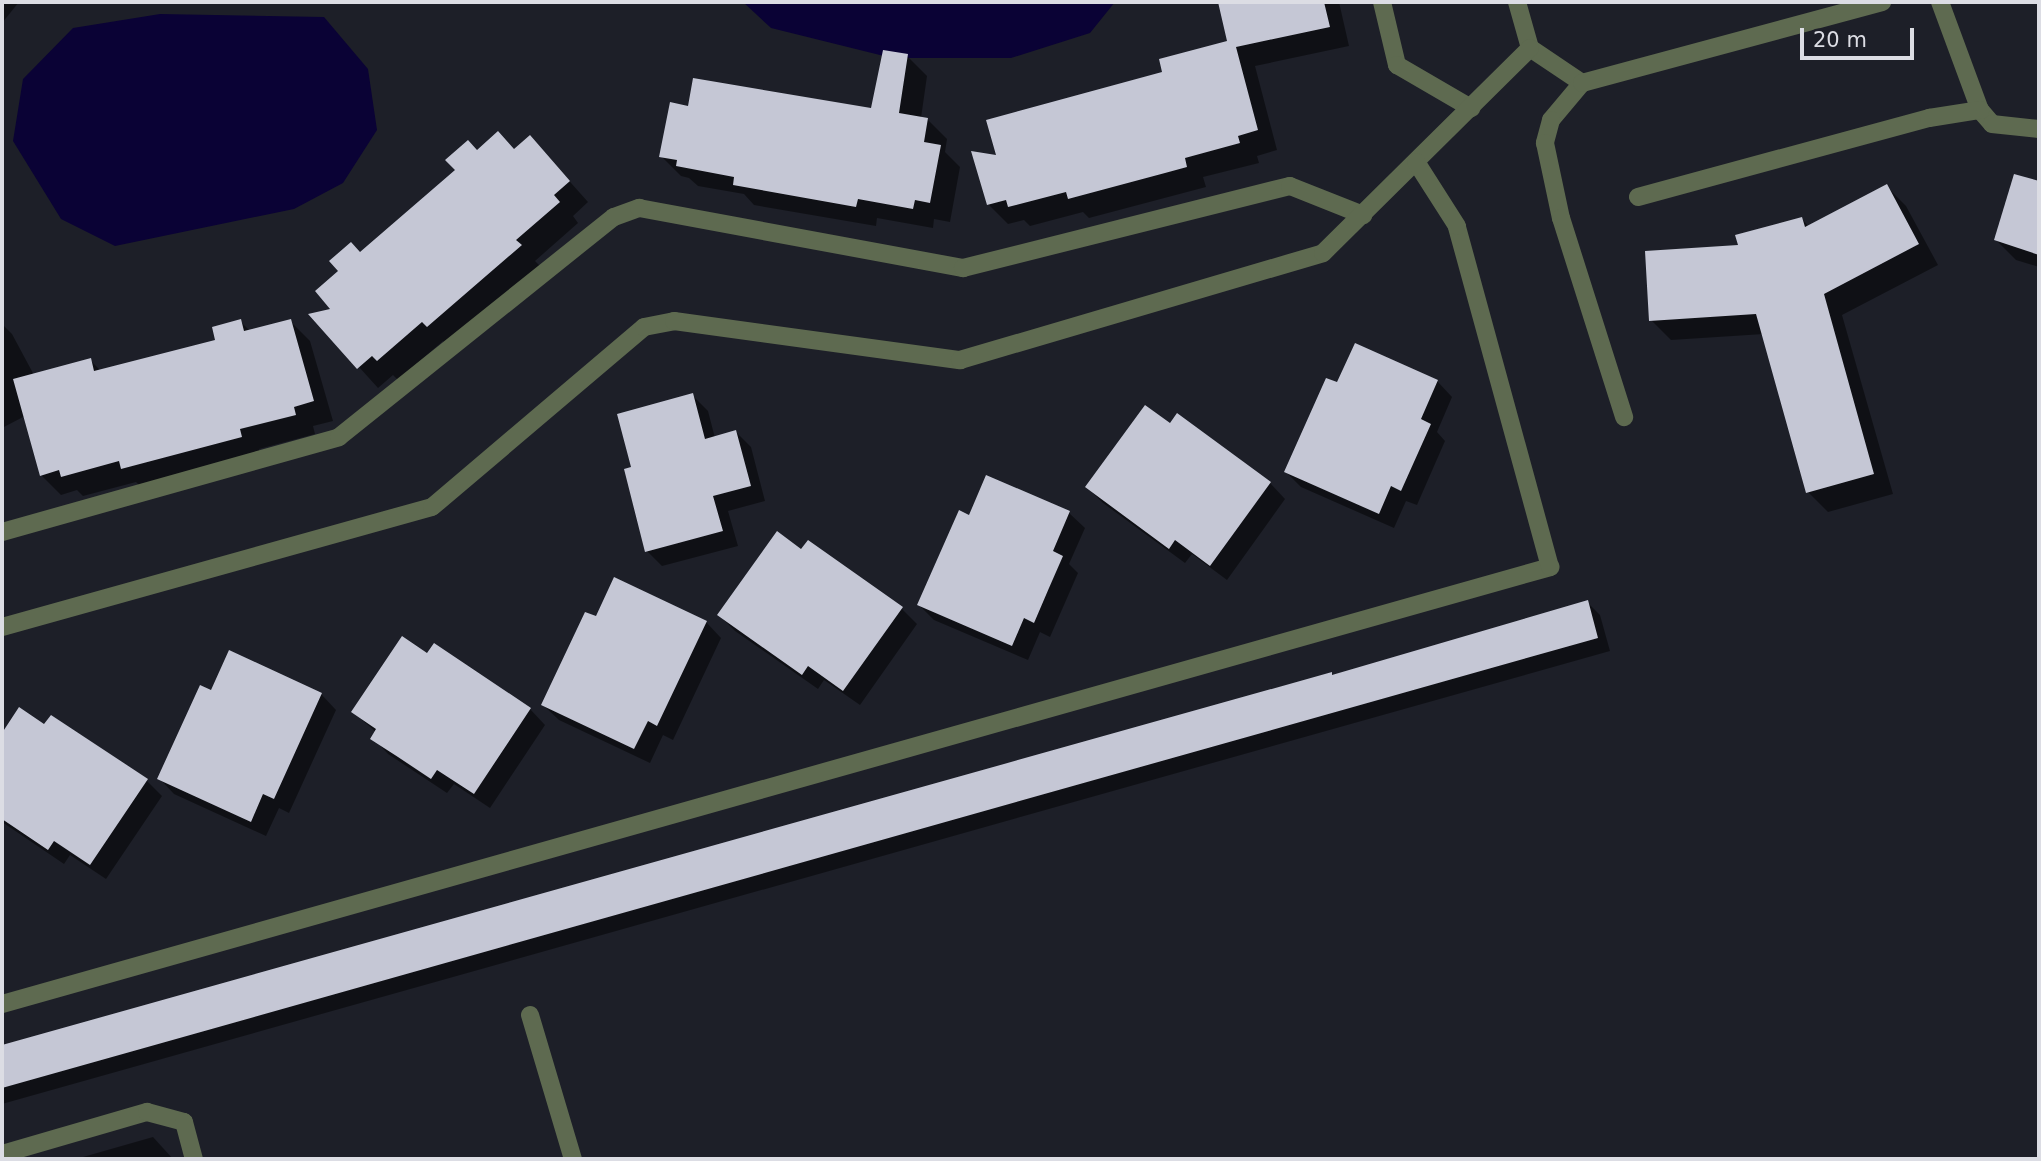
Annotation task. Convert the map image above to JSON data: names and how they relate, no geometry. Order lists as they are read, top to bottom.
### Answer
{
  "scale_bar": "20 m"
}
